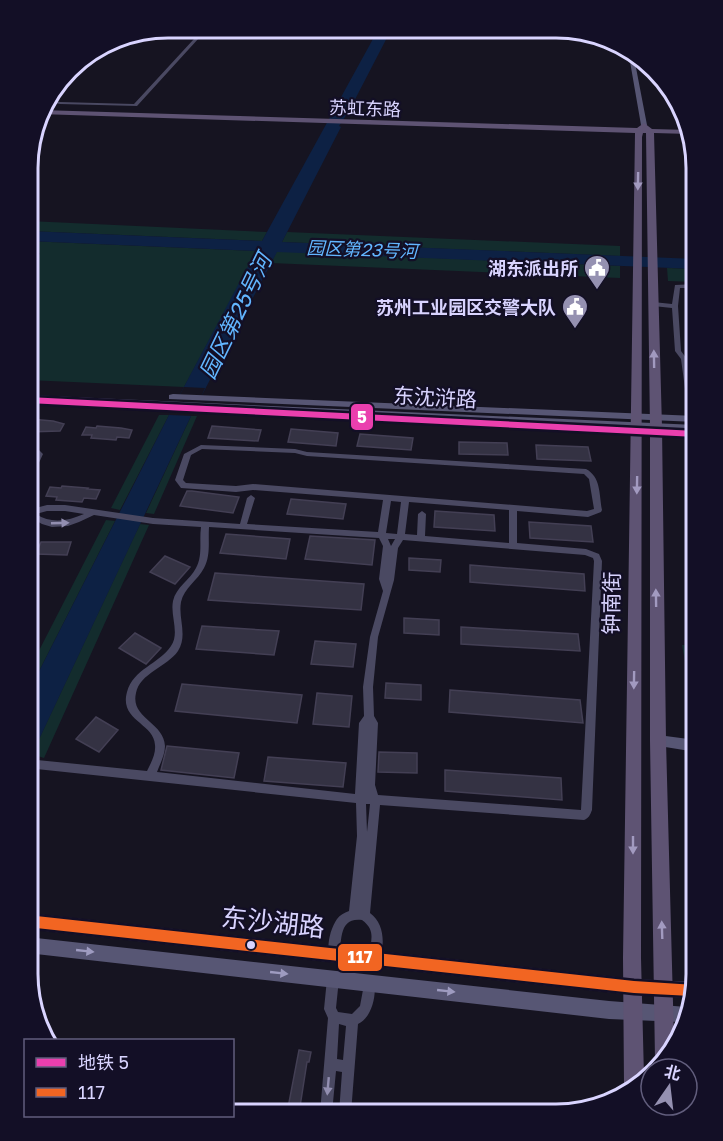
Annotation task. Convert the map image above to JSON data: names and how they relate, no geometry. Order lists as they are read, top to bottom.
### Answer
{
  "streets": {
    "main road": [
      "苏虹东路",
      "东沈浒路",
      "钟南街",
      "东沙湖路"
    ]
  },
  "crossings": [
    ["苏虹东路", "钟南街"],
    ["东沈浒路", "钟南街"],
    ["钟南街", "东沙湖路"]
  ],
  "water": ["园区第23号河", "园区第25号河"],
  "places": {
    "public building": ["湖东派出所", "苏州工业园区交警大队"]
  },
  "lines": ["metro line 5", "transit line 117"],
  "legend": ["地铁 5", "117"],
  "north": "top"
}
